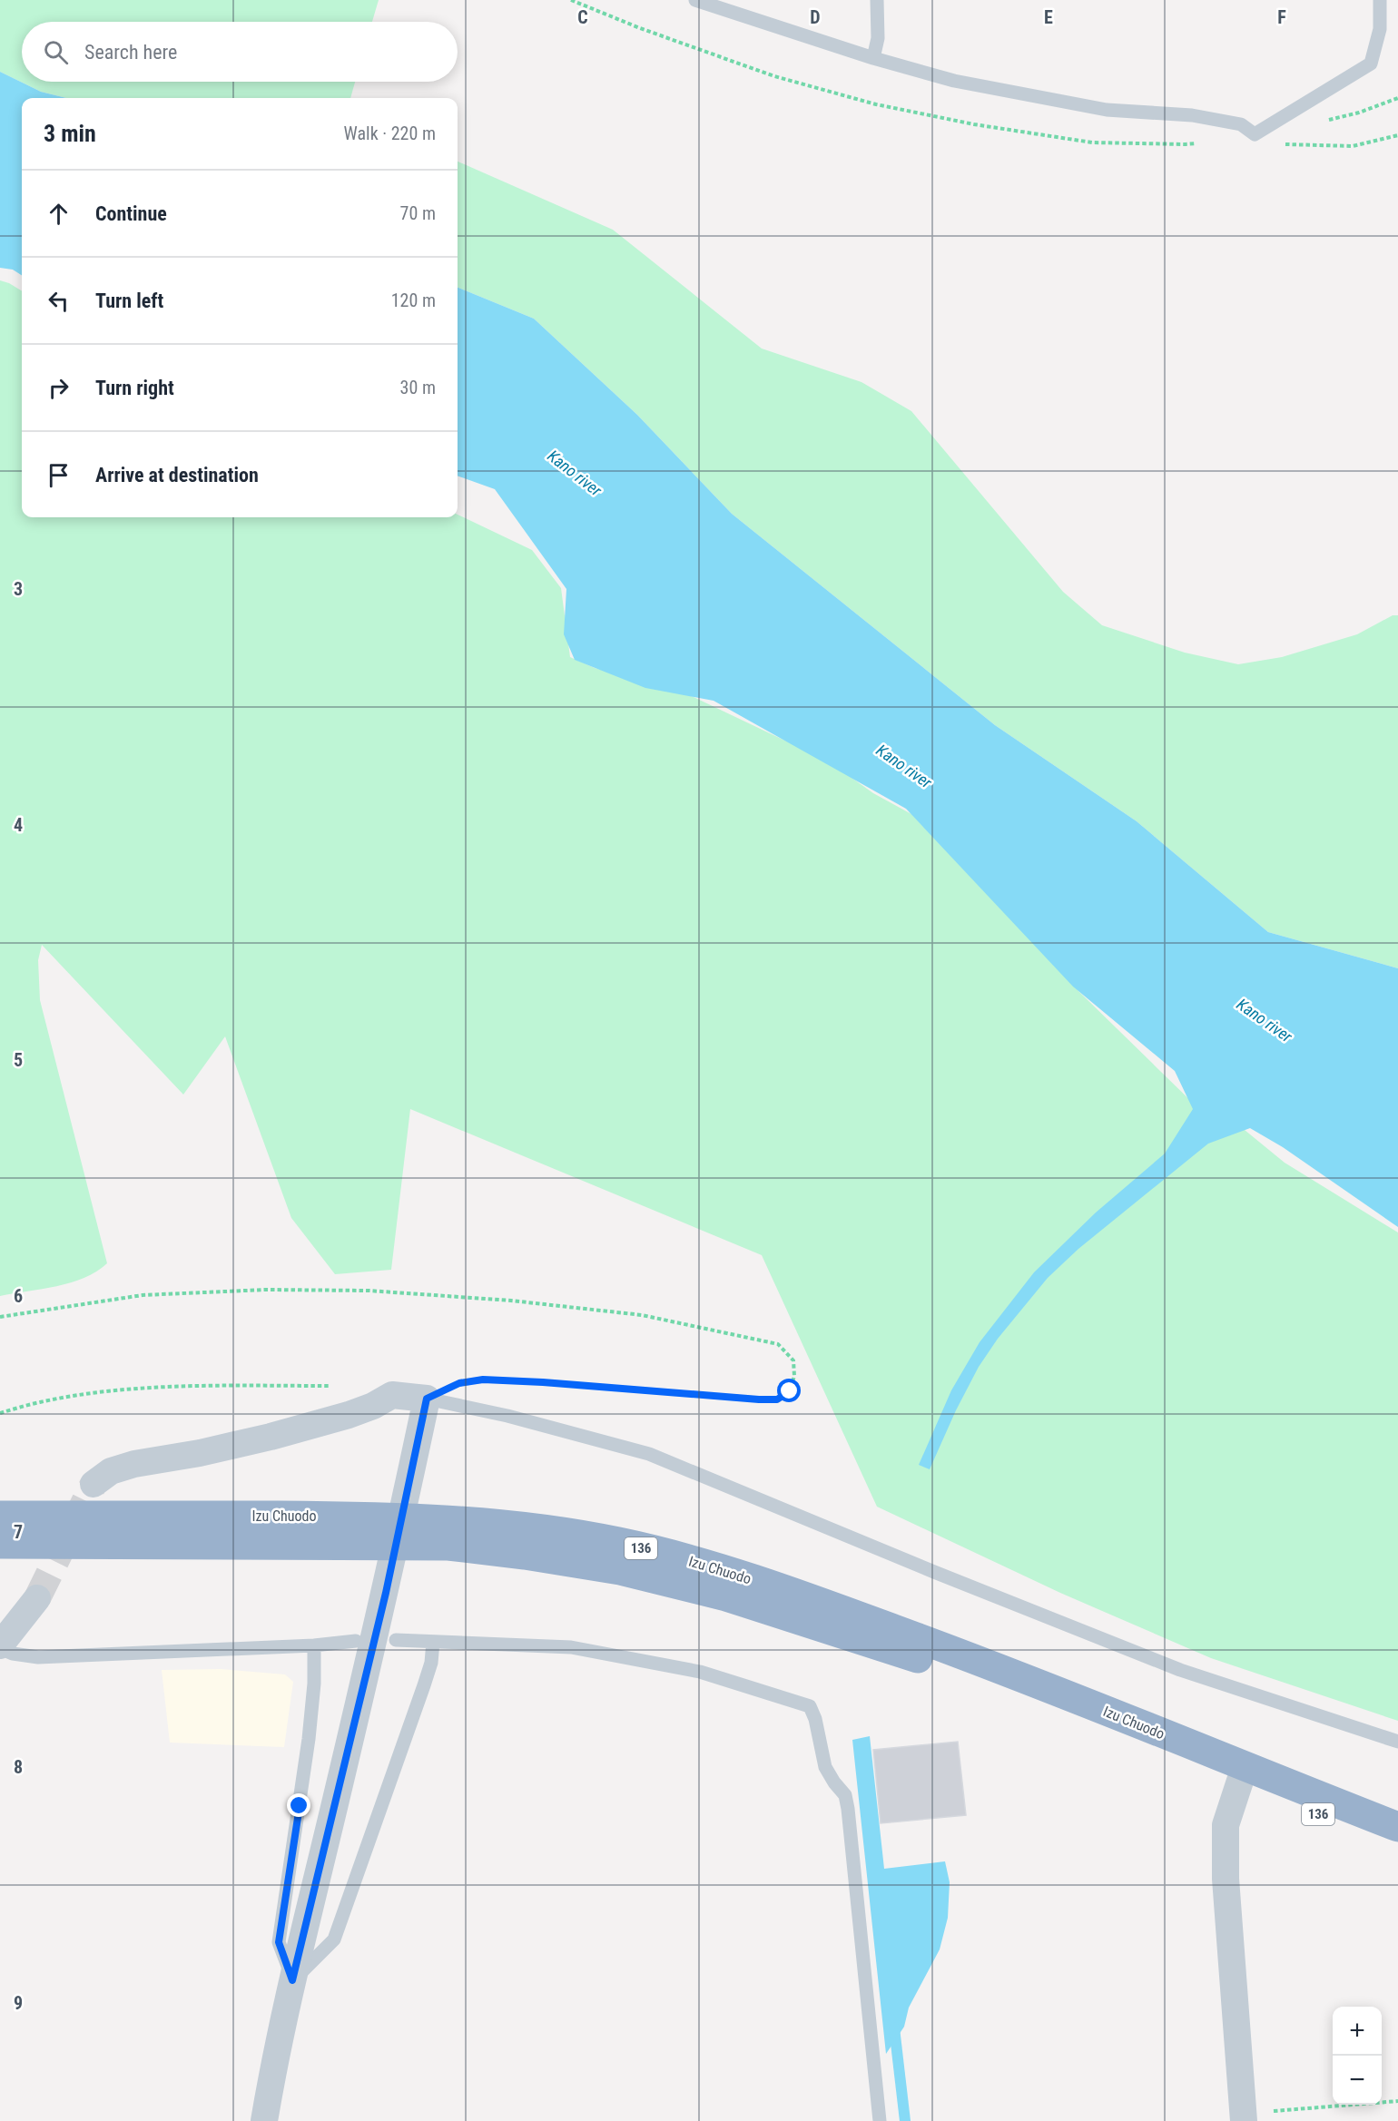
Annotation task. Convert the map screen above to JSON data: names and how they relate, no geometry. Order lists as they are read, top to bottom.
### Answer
{
  "streets": {
    "highway": ["Izu Chuodo", "136"]
  },
  "water": ["Kano river"],
  "page": {
    "search": "Search here",
    "heading": ["3 min", "Walk · 220 m"],
    "list": [
      ["Continue", "70 m"],
      ["Turn left", "120 m"],
      ["Turn right", "30 m"],
      "Arrive at destination"
    ],
    "map_buttons": ["+", "−"]
  },
  "grid": {
    "columns": [
      "C",
      "D",
      "E",
      "F"
    ],
    "rows": [
      "3",
      "4",
      "5",
      "6",
      "7",
      "8",
      "9"
    ]
  }
}
